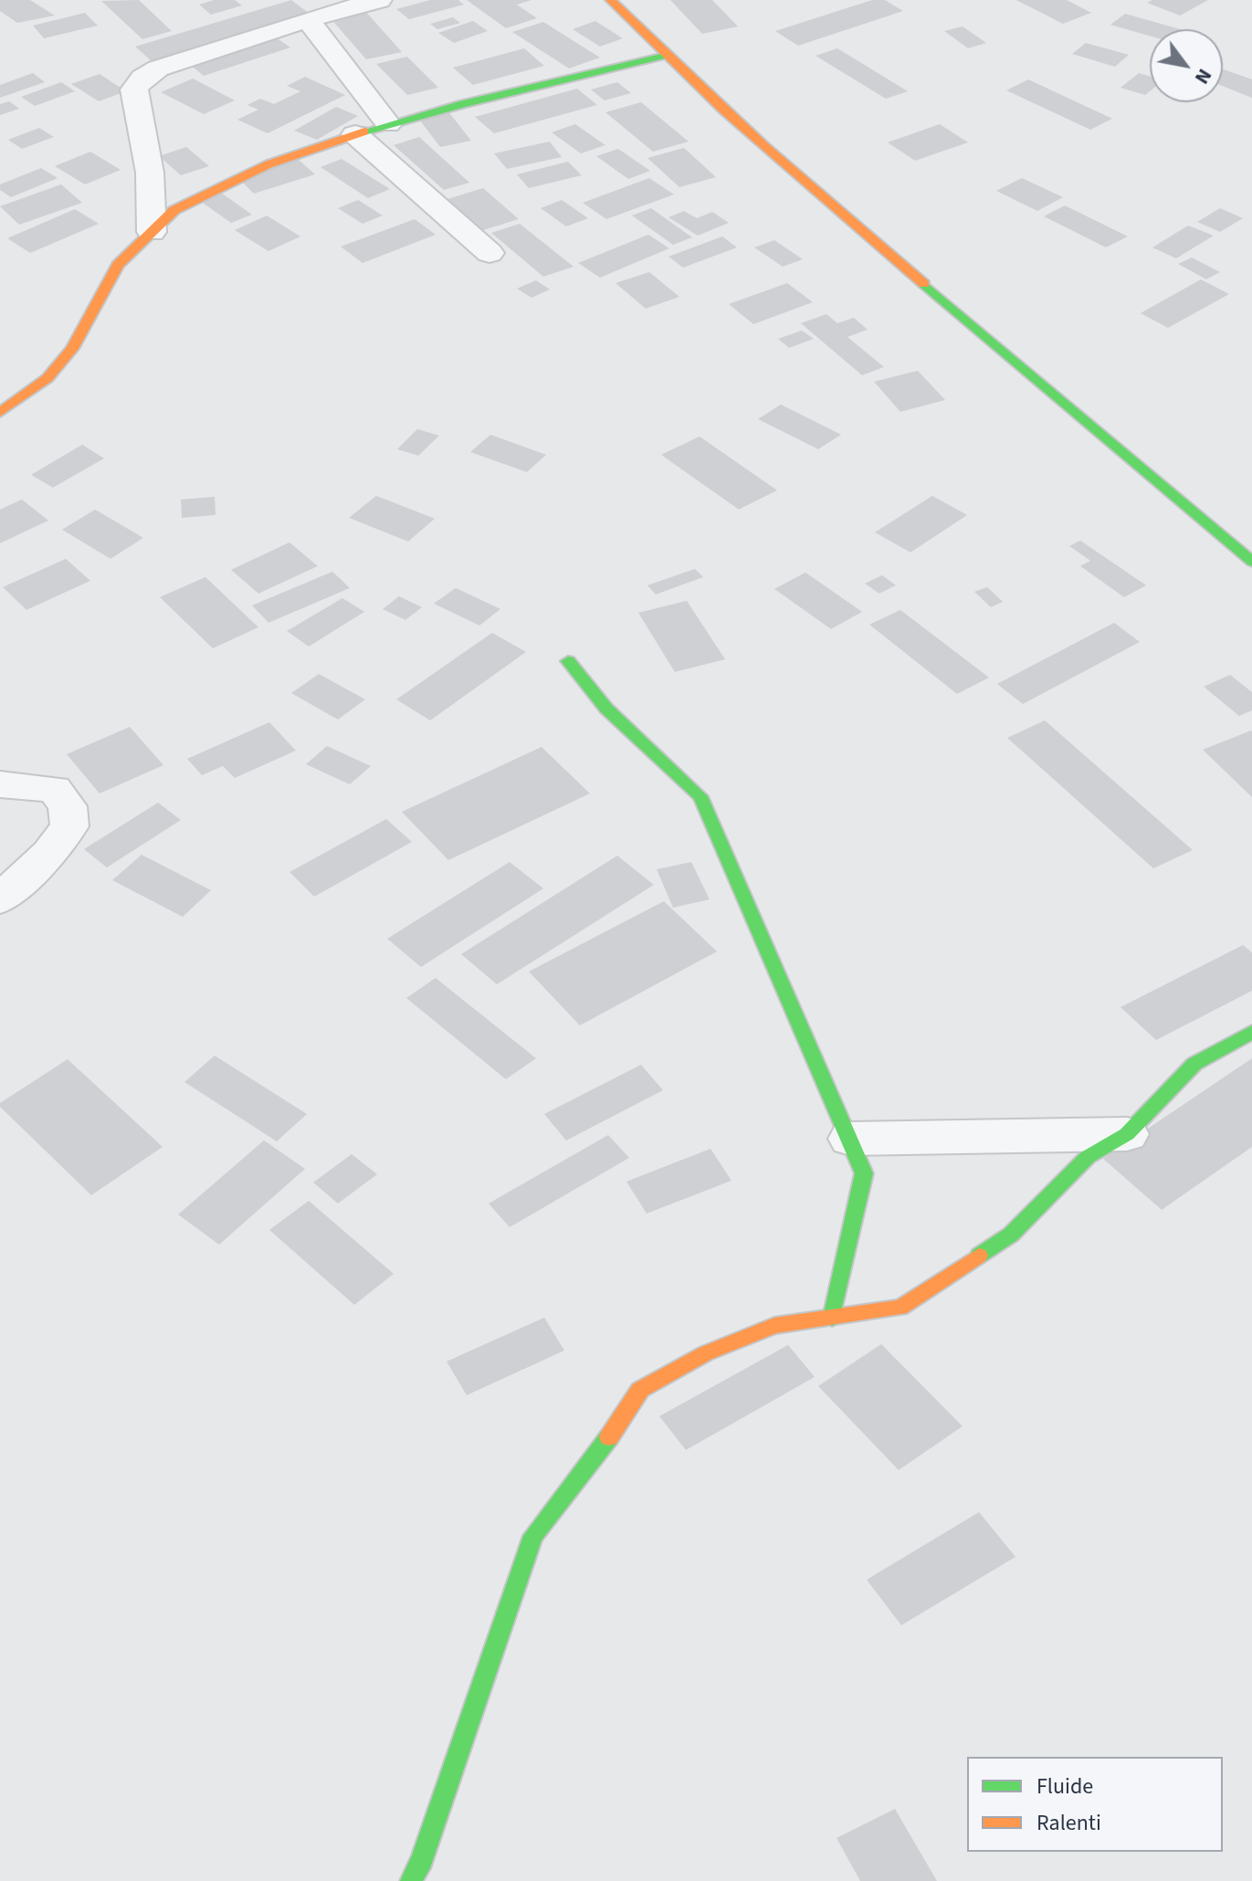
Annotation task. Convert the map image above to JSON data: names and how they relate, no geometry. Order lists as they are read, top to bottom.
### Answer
{
  "legend": ["Fluide", "Ralenti"],
  "north": "bottom right"
}
